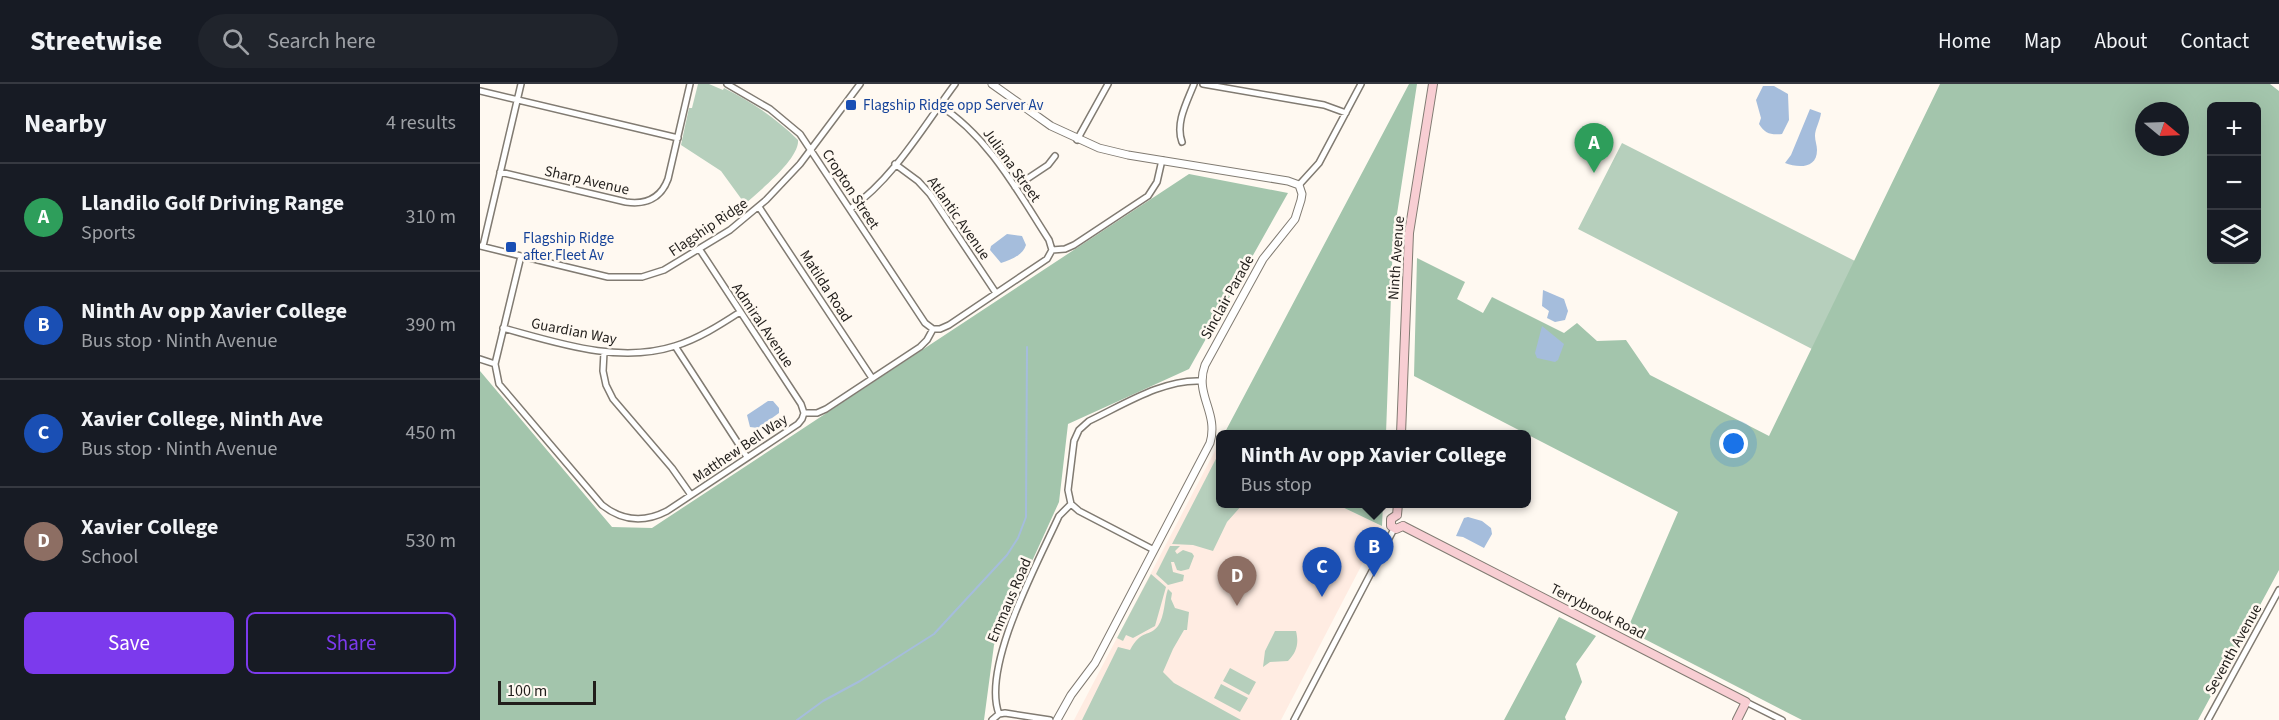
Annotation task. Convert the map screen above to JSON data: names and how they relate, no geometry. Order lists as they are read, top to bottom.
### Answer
{
  "streets": {
    "main road": ["Ninth Avenue", "Terrybrook Road"],
    "street": [
      "Juliana Street",
      "Sharp Avenue",
      "Cropton Street",
      "Atlantic Avenue",
      "Flagship Ridge",
      "Matilda Road",
      "Sinclair Parade",
      "Admiral Avenue",
      "Guardian Way",
      "Matthew Bell Way",
      "Emmaus Road",
      "Seventh Avenue"
    ]
  },
  "crossings": [
    ["Juliana Street", "Matthew Bell Way"],
    ["Cropton Street", "Flagship Ridge"],
    ["Cropton Street", "Matthew Bell Way"],
    ["Atlantic Avenue", "Matthew Bell Way"],
    ["Flagship Ridge", "Matilda Road"],
    ["Flagship Ridge", "Admiral Avenue"],
    ["Matilda Road", "Matthew Bell Way"],
    ["Admiral Avenue", "Guardian Way"],
    ["Admiral Avenue", "Matthew Bell Way"]
  ],
  "places": {
    "transit": ["Flagship Ridge opp Server Av", "Flagship Ridge after Fleet Av"]
  },
  "scale_bar": "100 m",
  "north": "right",
  "page": {
    "header": "Streetwise",
    "search": "Search here",
    "nav": [
      "Home",
      "Map",
      "About",
      "Contact"
    ],
    "heading": ["Nearby", "4 results"],
    "map_buttons": ["+", "−"],
    "pins": [
      "A",
      "B",
      "C",
      "D"
    ],
    "list": [
      {
        "mark": "A",
        "name": "Llandilo Golf Driving Range",
        "note": "Sports",
        "value": "310 m"
      },
      {
        "mark": "B",
        "name": "Ninth Av opp Xavier College",
        "note": "Bus stop · Ninth Avenue",
        "value": "390 m"
      },
      {
        "mark": "C",
        "name": "Xavier College, Ninth Ave",
        "note": "Bus stop · Ninth Avenue",
        "value": "450 m"
      },
      {
        "mark": "D",
        "name": "Xavier College",
        "note": "School",
        "value": "530 m"
      }
    ],
    "popup": ["Ninth Av opp Xavier College", "Bus stop"],
    "buttons": ["Save", "Share"],
    "scale": "100 m"
  }
}
